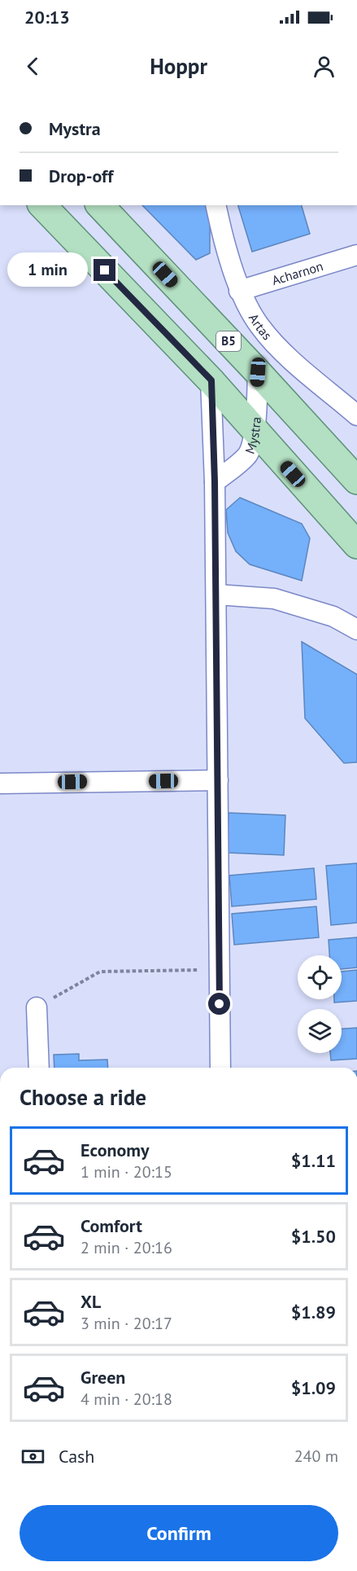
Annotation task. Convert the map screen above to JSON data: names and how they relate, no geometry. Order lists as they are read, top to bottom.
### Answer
{
  "streets": {
    "main road": ["B5"],
    "street": ["Acharnon", "Artas", "Mystra"]
  },
  "crossings": [
    ["Acharnon", "Artas"],
    ["B5", "Mystra"]
  ],
  "page": {
    "status": "20:13",
    "header": "Hoppr",
    "banner": ["Mystra", "Drop-off"],
    "bubble": "1 min",
    "heading": "Choose a ride",
    "list": [
      {
        "name": "Economy",
        "note": "1 min · 20:15",
        "value": "$1.11"
      },
      {
        "name": "Comfort",
        "note": "2 min · 20:16",
        "value": "$1.50"
      },
      {
        "name": "XL",
        "note": "3 min · 20:17",
        "value": "$1.89"
      },
      {
        "name": "Green",
        "note": "4 min · 20:18",
        "value": "$1.09"
      }
    ],
    "pay": ["Cash", "240 m"],
    "buttons": "Confirm"
  }
}
